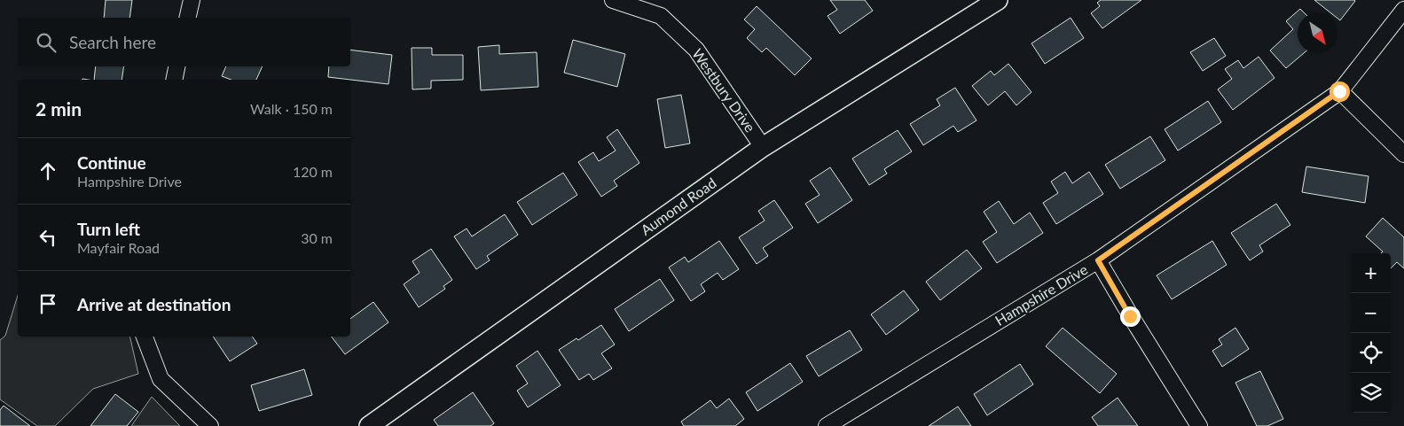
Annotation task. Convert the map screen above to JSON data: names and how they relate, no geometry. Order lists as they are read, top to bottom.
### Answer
{
  "streets": {
    "street": ["Westbury Drive", "Aumond Road", "Hampshire Drive"]
  },
  "crossings": [
    ["Westbury Drive", "Aumond Road"]
  ],
  "north": "bottom right",
  "page": {
    "search": "Search here",
    "heading": ["2 min", "Walk · 150 m"],
    "list": [
      ["Continue", "Hampshire Drive", "120 m"],
      ["Turn left", "Mayfair Road", "30 m"],
      "Arrive at destination"
    ],
    "map_buttons": ["+", "−"]
  }
}
